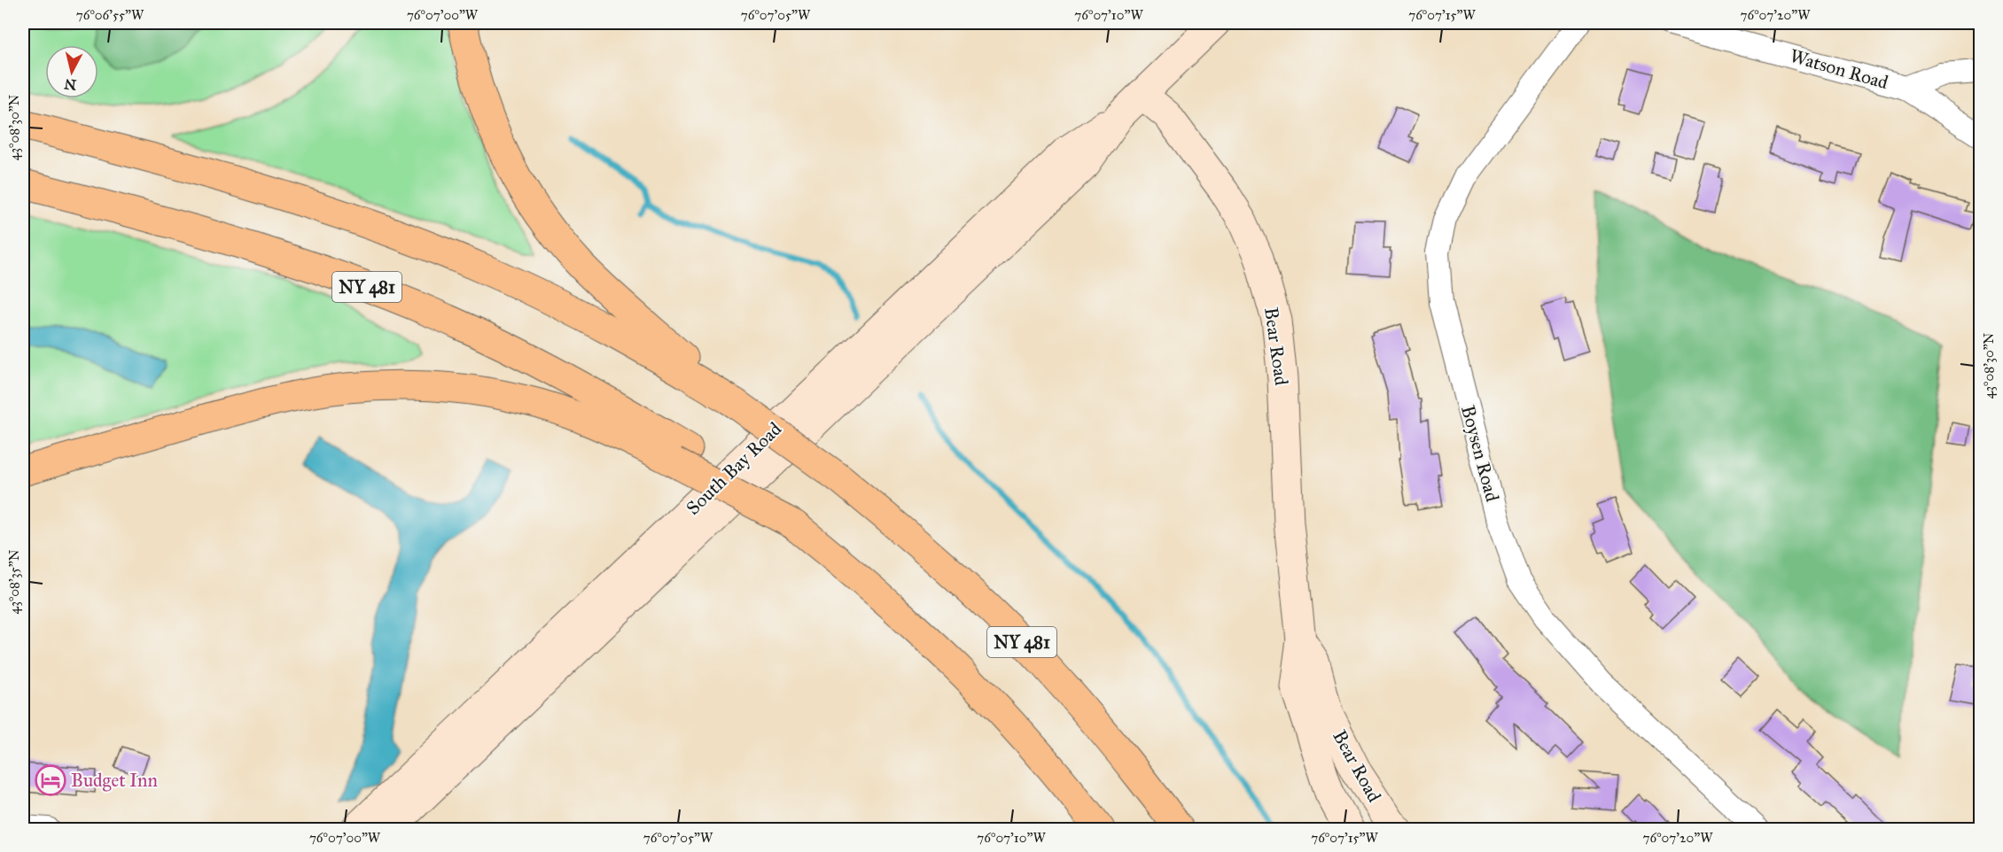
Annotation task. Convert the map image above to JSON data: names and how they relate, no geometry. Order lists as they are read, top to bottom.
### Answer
{
  "streets": {
    "highway": ["NY 481"],
    "street": [
      "Watson Road",
      "Bear Road",
      "Boysen Road",
      "South Bay Road"
    ]
  },
  "crossings": [
    ["Bear Road", "South Bay Road"]
  ],
  "places": {
    "hotel": ["Budget Inn"]
  },
  "north": "bottom",
  "coordinates": [
    "76°06'55\"W",
    "76°07'00\"W",
    "76°07'05\"W",
    "76°07'10\"W",
    "76°07'15\"W",
    "76°07'20\"W",
    "43°08'30\"N",
    "43°08'35\"N"
  ]
}
